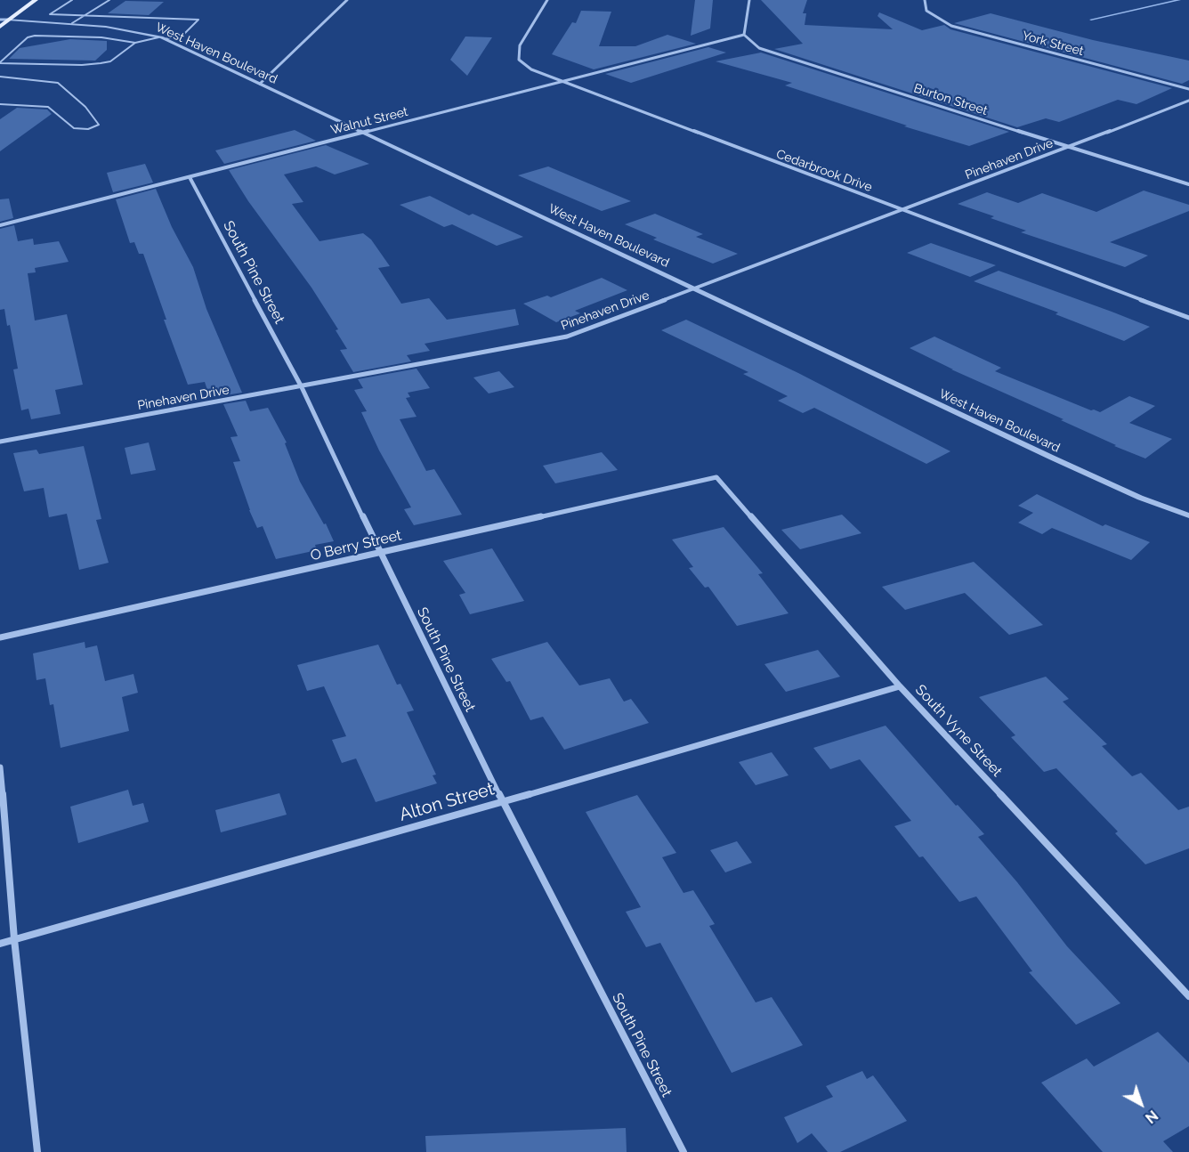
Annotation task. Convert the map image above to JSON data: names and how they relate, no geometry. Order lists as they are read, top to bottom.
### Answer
{
  "streets": {
    "street": [
      "York Street",
      "West Haven Boulevard",
      "Burton Street",
      "Walnut Street",
      "Pinehaven Drive",
      "Cedarbrook Drive",
      "South Pine Street",
      "O Berry Street",
      "South Vyne Street",
      "Alton Street"
    ]
  },
  "crossings": [
    ["West Haven Boulevard", "Walnut Street"],
    ["West Haven Boulevard", "Pinehaven Drive"],
    ["Burton Street", "Walnut Street"],
    ["Burton Street", "Pinehaven Drive"],
    ["Walnut Street", "Cedarbrook Drive"],
    ["Walnut Street", "South Pine Street"],
    ["Pinehaven Drive", "Cedarbrook Drive"],
    ["Pinehaven Drive", "South Pine Street"],
    ["South Pine Street", "O Berry Street"],
    ["South Pine Street", "Alton Street"],
    ["O Berry Street", "South Vyne Street"],
    ["South Vyne Street", "Alton Street"]
  ],
  "north": "bottom right"
}
